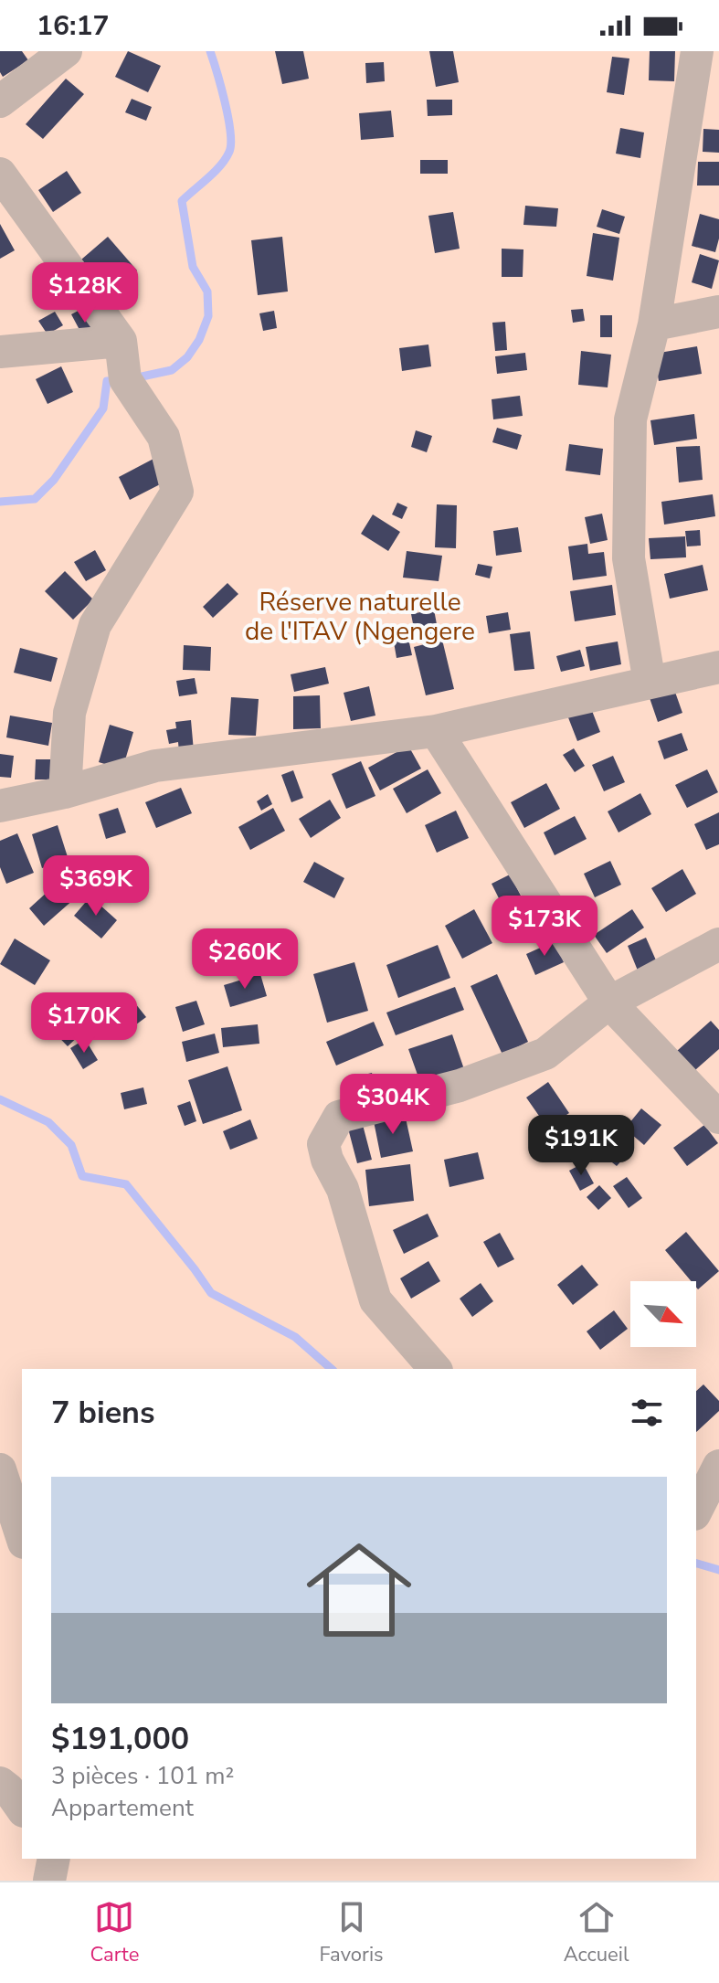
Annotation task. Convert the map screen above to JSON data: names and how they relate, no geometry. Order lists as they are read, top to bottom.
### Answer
{
  "parks": ["Réserve naturelle de l'ITAV (Ngengere"],
  "north": "bottom right",
  "page": {
    "status": "16:17",
    "price": [
      "$128K",
      "$369K",
      "$173K",
      "$260K",
      "$170K",
      "$304K",
      "$191K"
    ],
    "heading": "7 biens",
    "list": [
      {
        "name": "$191,000",
        "note": "3 pièces · 101 m² · Appartement"
      }
    ],
    "tabs": ["Carte", "Favoris", "Accueil"]
  }
}
